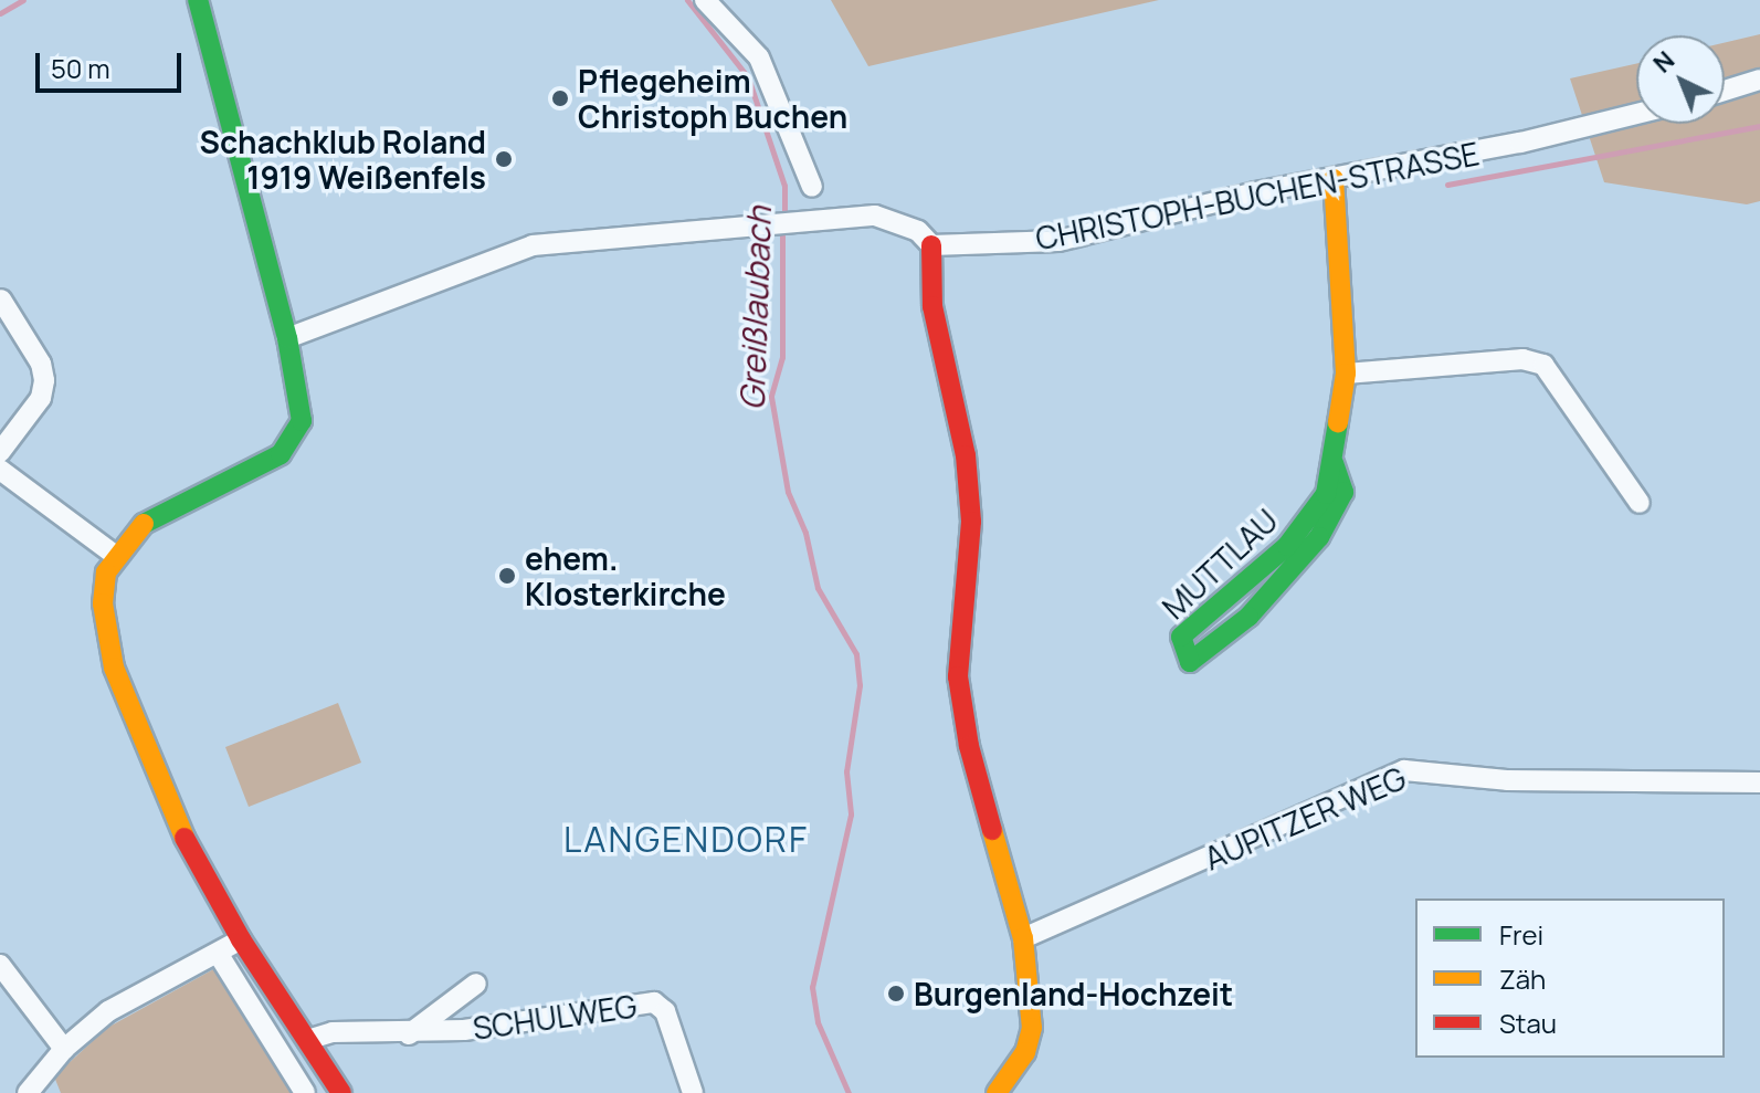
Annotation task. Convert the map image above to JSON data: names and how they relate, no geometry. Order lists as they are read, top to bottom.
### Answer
{
  "streets": {
    "street": [
      "CHRISTOPH-BUCHEN-STRASSE",
      "MUTTLAU",
      "AUPITZER WEG",
      "SCHULWEG"
    ]
  },
  "crossings": [
    ["CHRISTOPH-BUCHEN-STRASSE", "MUTTLAU"]
  ],
  "districts": ["LANGENDORF"],
  "water": ["Greißlaubach"],
  "places": [
    "Pflegeheim Christoph Buchen",
    "Schachklub Roland 1919 Weißenfels",
    "ehem. Klosterkirche",
    "Burgenland-Hochzeit"
  ],
  "legend": ["Frei", "Zäh", "Stau"],
  "scale_bar": "50 m",
  "north": "top left"
}
